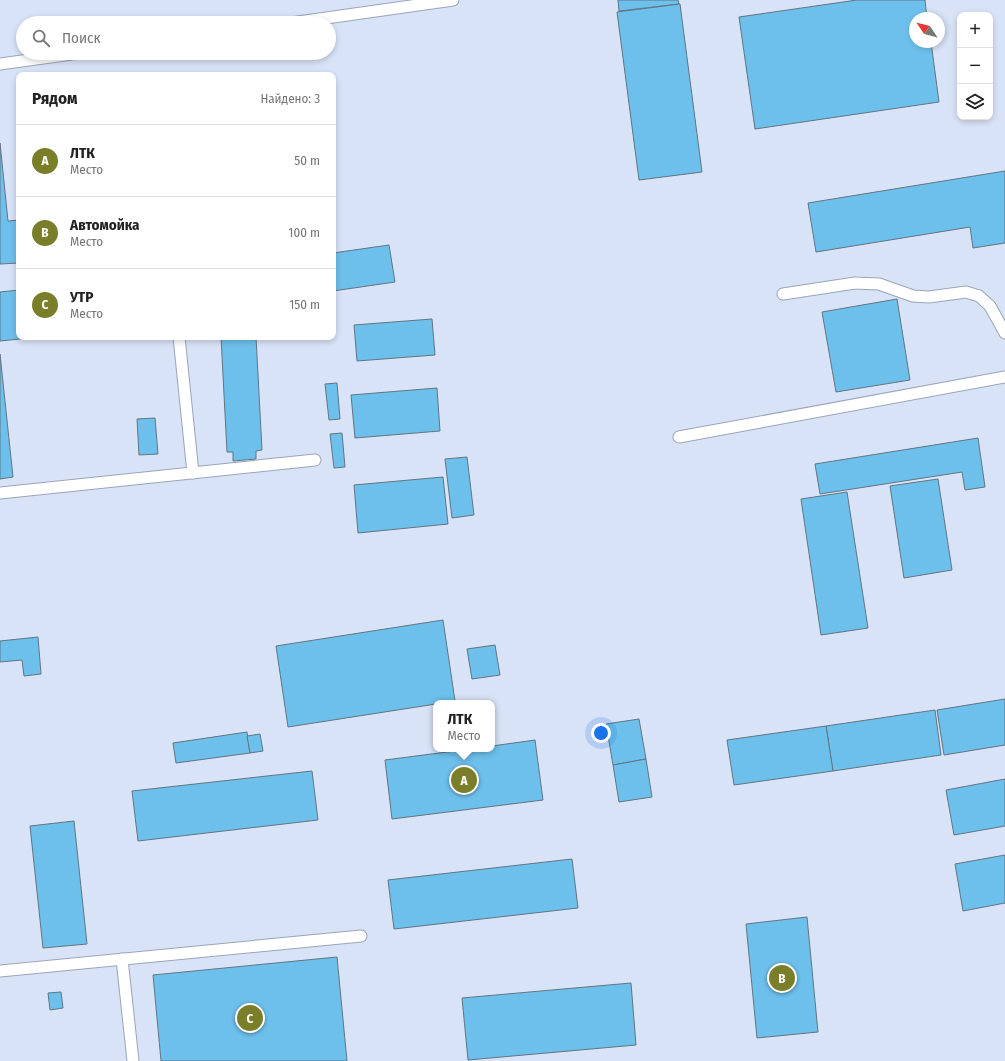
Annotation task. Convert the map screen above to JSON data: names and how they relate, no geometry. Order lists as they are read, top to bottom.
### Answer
{
  "north": "top left",
  "page": {
    "map_buttons": ["+", "−"],
    "search": "Поиск",
    "heading": ["Рядом", "Найдено: 3"],
    "list": [
      {
        "mark": "A",
        "name": "ЛТК",
        "note": "Место",
        "value": "50 m"
      },
      {
        "mark": "B",
        "name": "Автомойка",
        "note": "Место",
        "value": "100 m"
      },
      {
        "mark": "C",
        "name": "УТР",
        "note": "Место",
        "value": "150 m"
      }
    ],
    "popup": ["ЛТК", "Место"],
    "pins": ["A", "B", "C"]
  }
}
